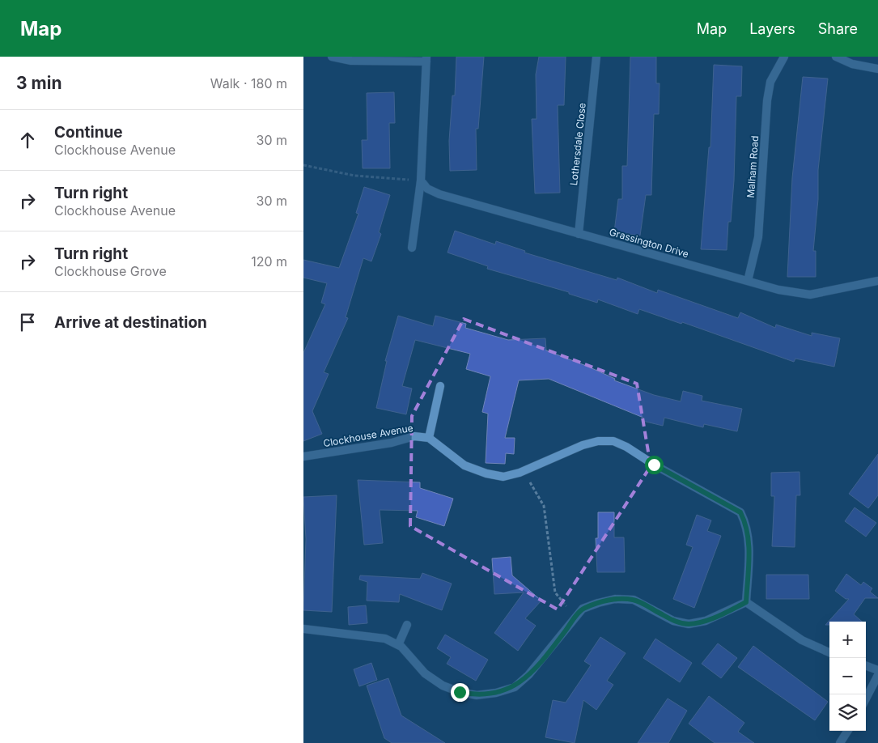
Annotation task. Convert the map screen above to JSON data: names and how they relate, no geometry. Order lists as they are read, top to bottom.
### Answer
{
  "streets": {
    "street": [
      "Lothersdale Close",
      "Malham Road",
      "Grassington Drive",
      "Clockhouse Avenue"
    ]
  },
  "crossings": [
    ["Lothersdale Close", "Grassington Drive"],
    ["Malham Road", "Grassington Drive"]
  ],
  "page": {
    "header": "Map",
    "nav": ["Map", "Layers", "Share"],
    "heading": ["3 min", "Walk · 180 m"],
    "list": [
      ["Continue", "Clockhouse Avenue", "30 m"],
      ["Turn right", "Clockhouse Avenue", "30 m"],
      ["Turn right", "Clockhouse Grove", "120 m"],
      "Arrive at destination"
    ],
    "map_buttons": ["+", "−"]
  }
}
